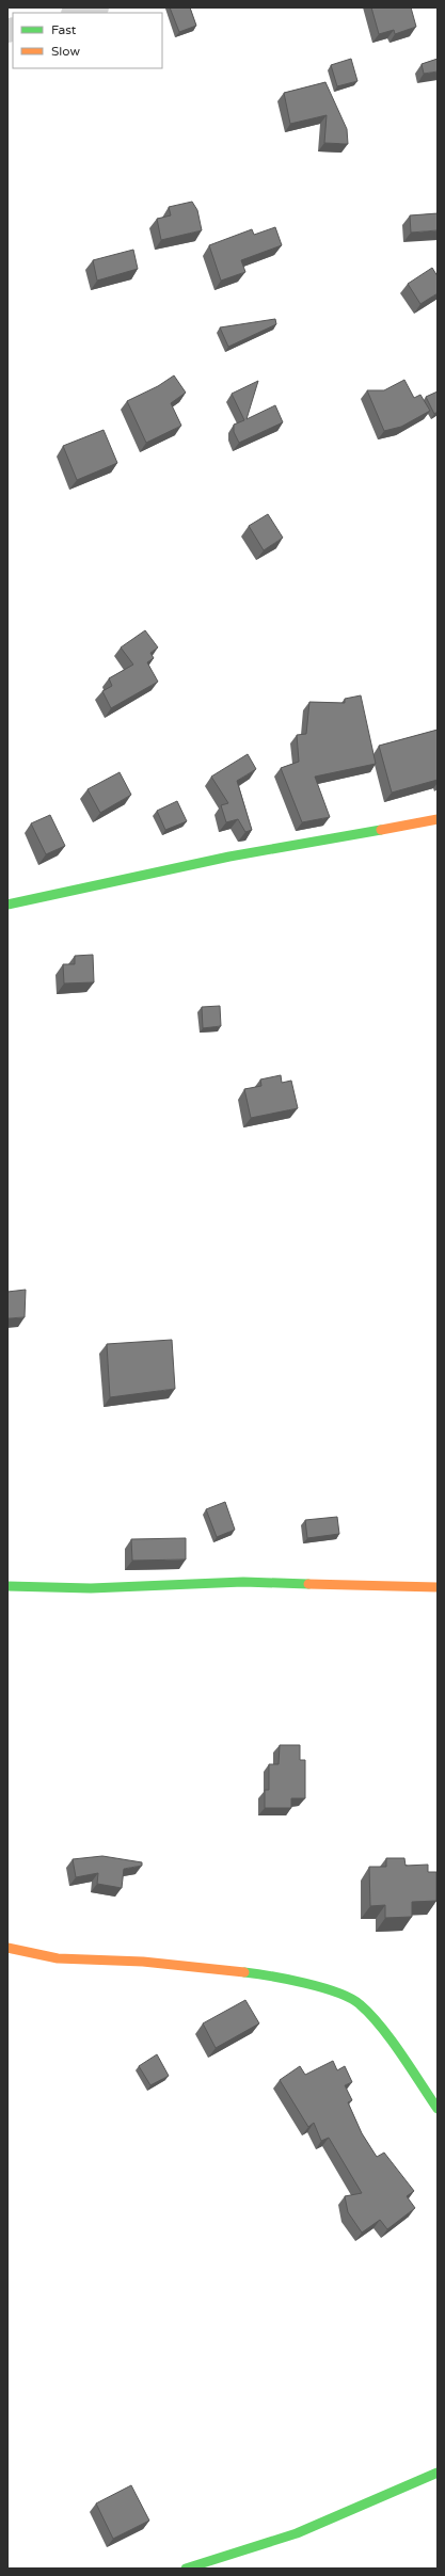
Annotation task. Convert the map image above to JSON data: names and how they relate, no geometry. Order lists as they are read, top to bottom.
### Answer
{
  "legend": ["Fast", "Slow"]
}
